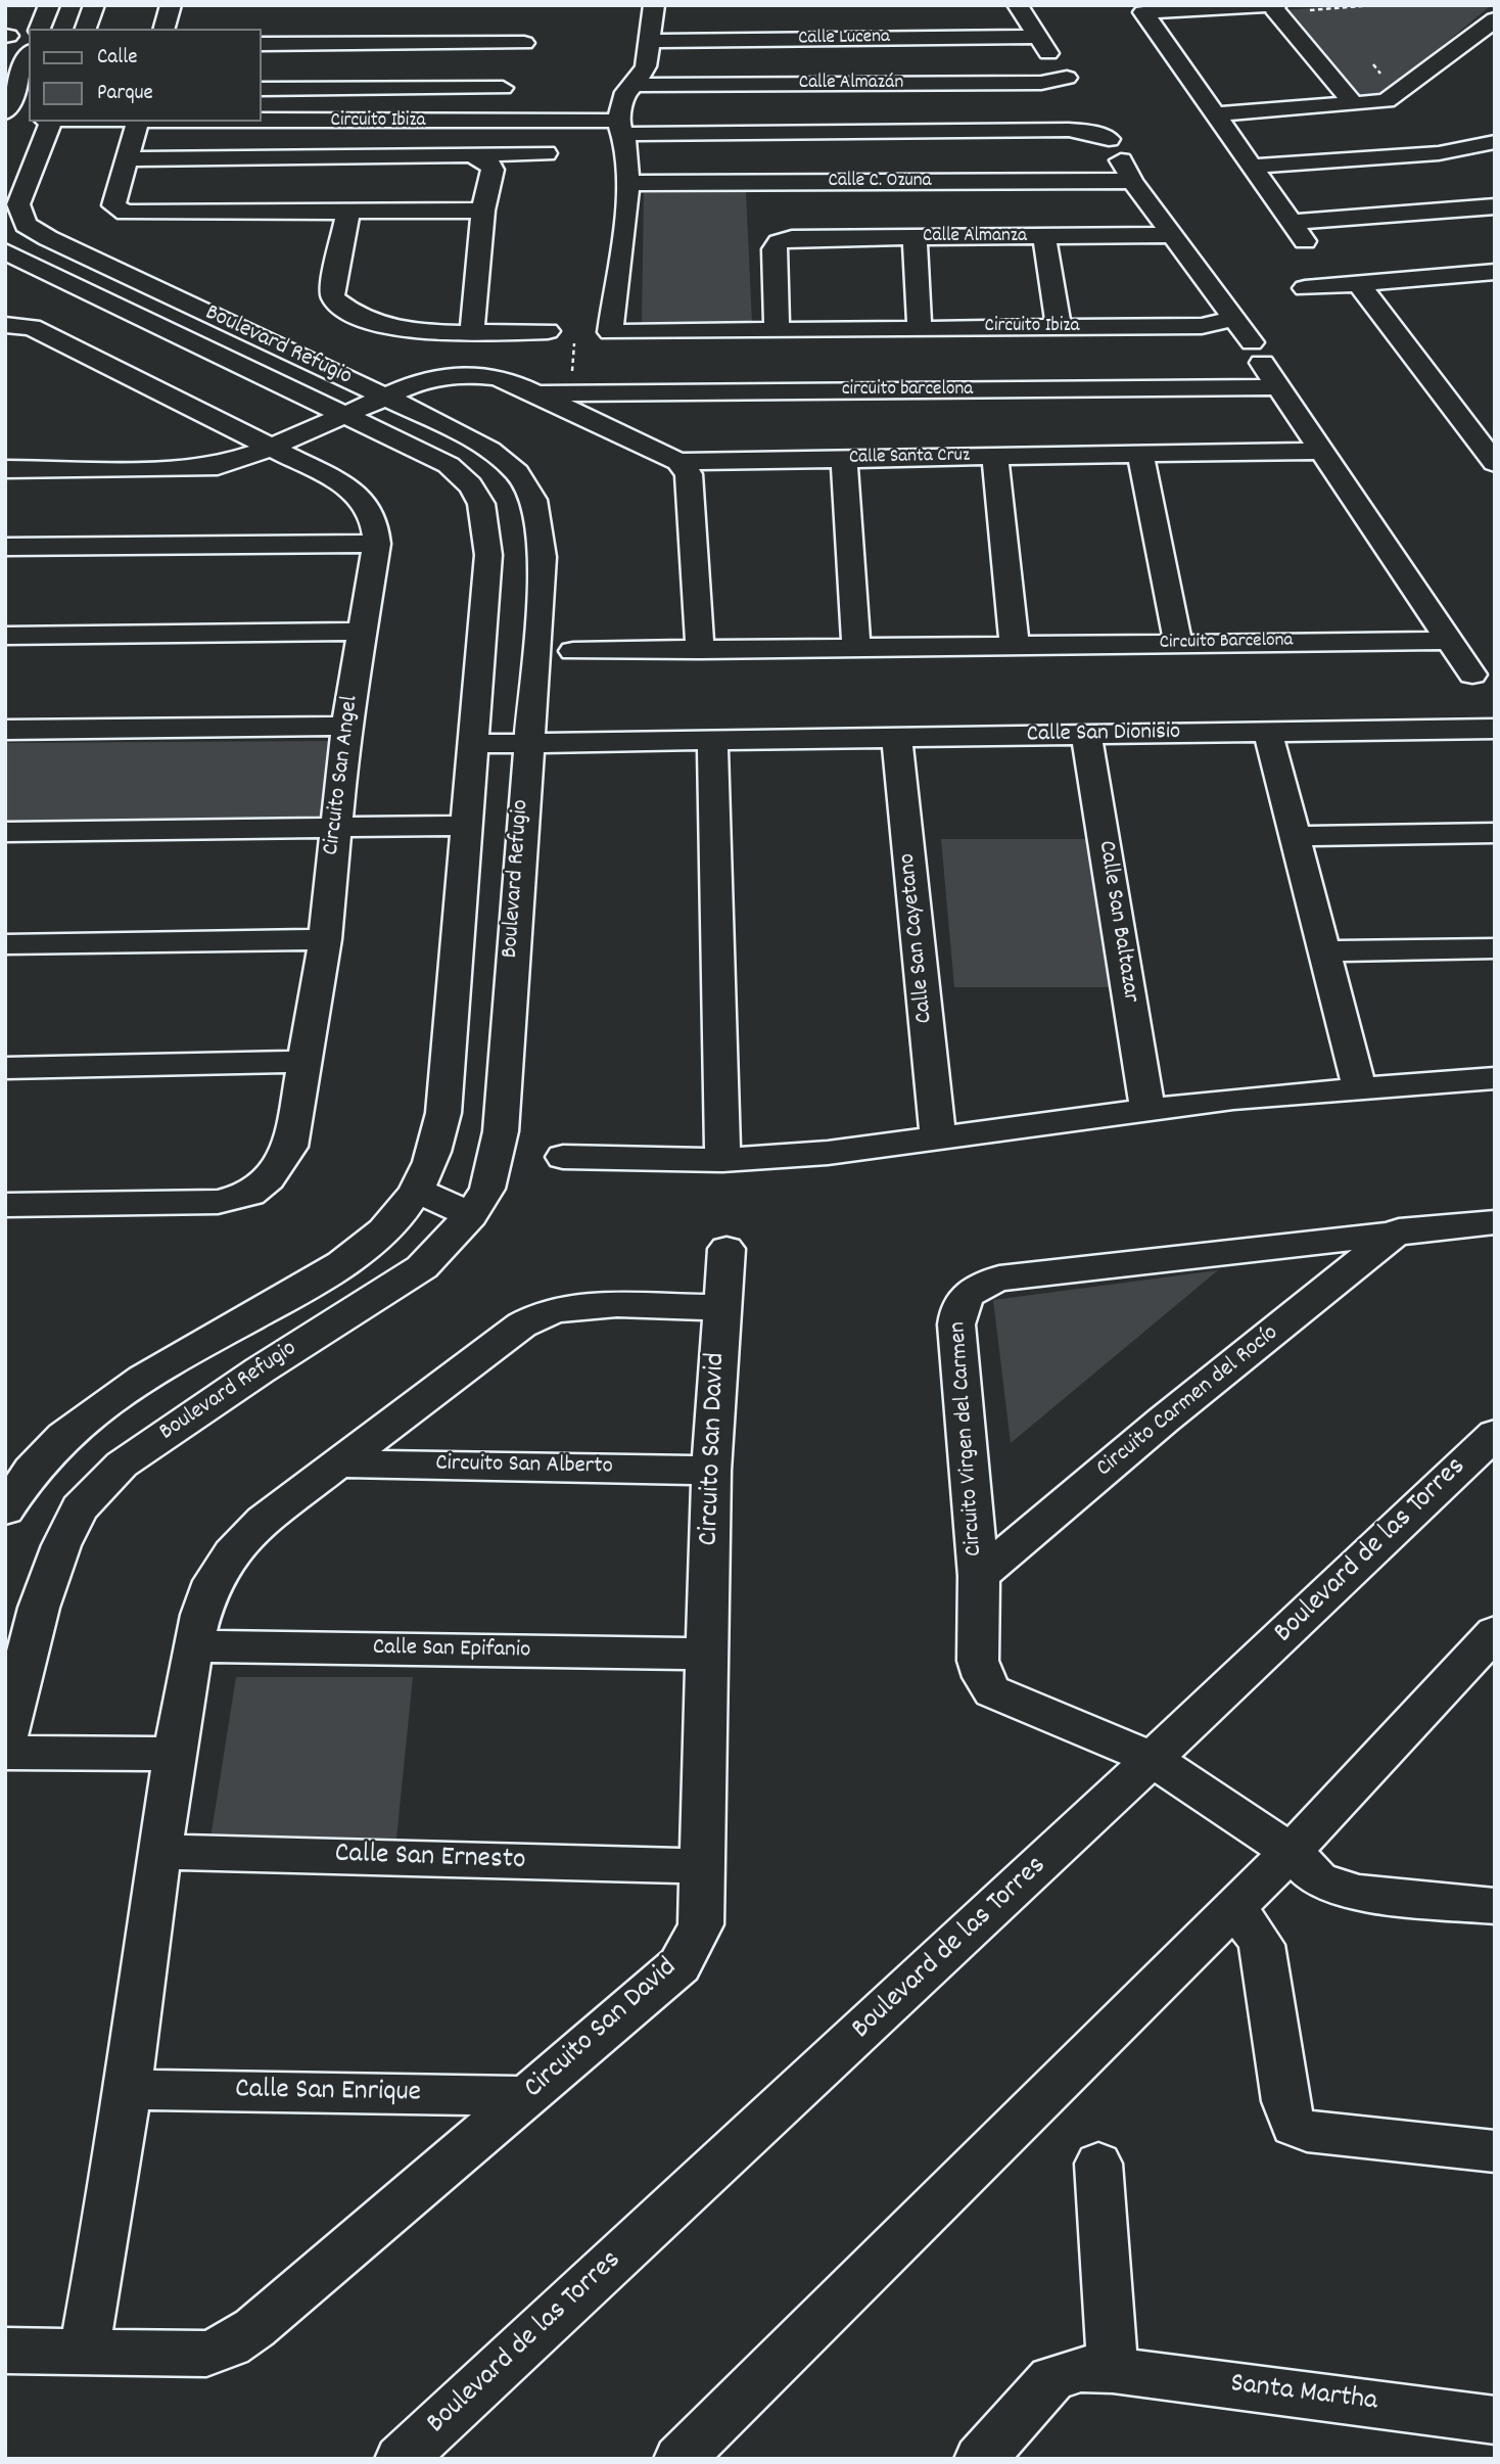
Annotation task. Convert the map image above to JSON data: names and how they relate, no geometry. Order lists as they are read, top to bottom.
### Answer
{
  "streets": {
    "street": [
      "Calle Lucena",
      "Calle Almazán",
      "Circuito Ibiza",
      "Calle C. Ozuna",
      "Calle Almanza",
      "Boulevard Refugio",
      "circuito barcelona",
      "Calle Santa Cruz",
      "Circuito Barcelona",
      "Calle San Dionisio",
      "Circuito San Angel",
      "Calle San Baltazar",
      "Calle San Cayetano",
      "Circuito Carmen del Rocío",
      "Circuito Virgen del Carmen",
      "Circuito San David",
      "Circuito San Alberto",
      "Boulevard de las Torres",
      "Calle San Epifanio",
      "Calle San Ernesto",
      "Calle San Enrique",
      "Santa Martha"
    ]
  },
  "crossings": [
    ["Circuito Ibiza", "Calle Almanza"],
    ["Boulevard Refugio", "Calle San Dionisio"],
    ["Calle San Dionisio", "Calle San Baltazar"],
    ["Calle San Dionisio", "Calle San Cayetano"],
    ["Circuito Carmen del Rocío", "Circuito Virgen del Carmen"],
    ["Circuito Virgen del Carmen", "Boulevard de las Torres"],
    ["Circuito San David", "Circuito San Alberto"],
    ["Circuito San David", "Calle San Epifanio"],
    ["Circuito San David", "Calle San Ernesto"],
    ["Circuito San David", "Calle San Enrique"]
  ],
  "legend": ["Calle", "Parque"]
}
